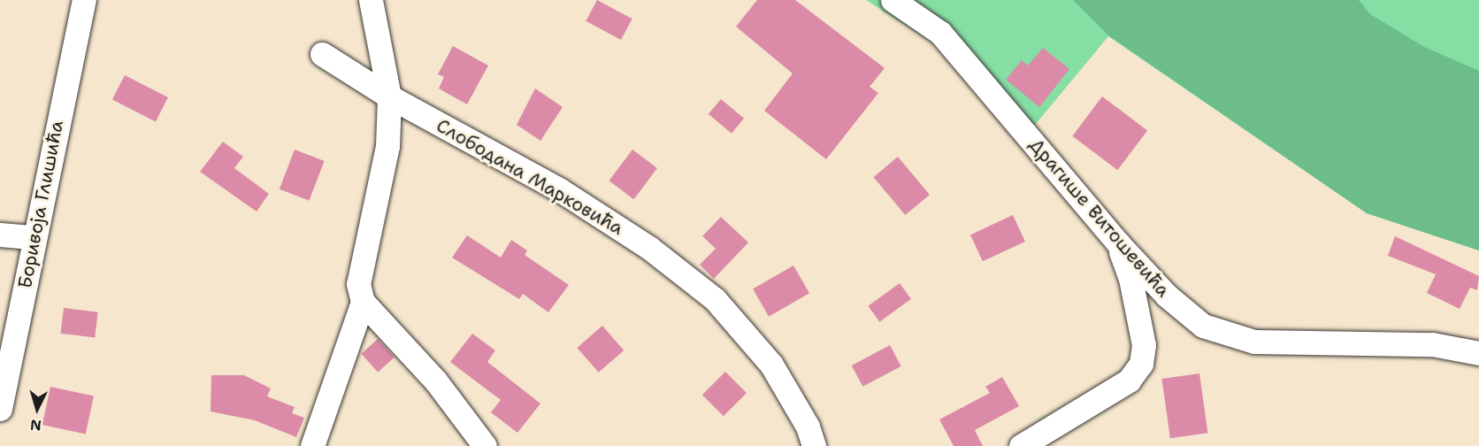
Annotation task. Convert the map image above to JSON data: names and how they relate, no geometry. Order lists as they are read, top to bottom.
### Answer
{
  "streets": {
    "street": ["Слободана Марковића", "Боривоја Глишића", "Драгише Витошевића"]
  },
  "north": "bottom"
}
